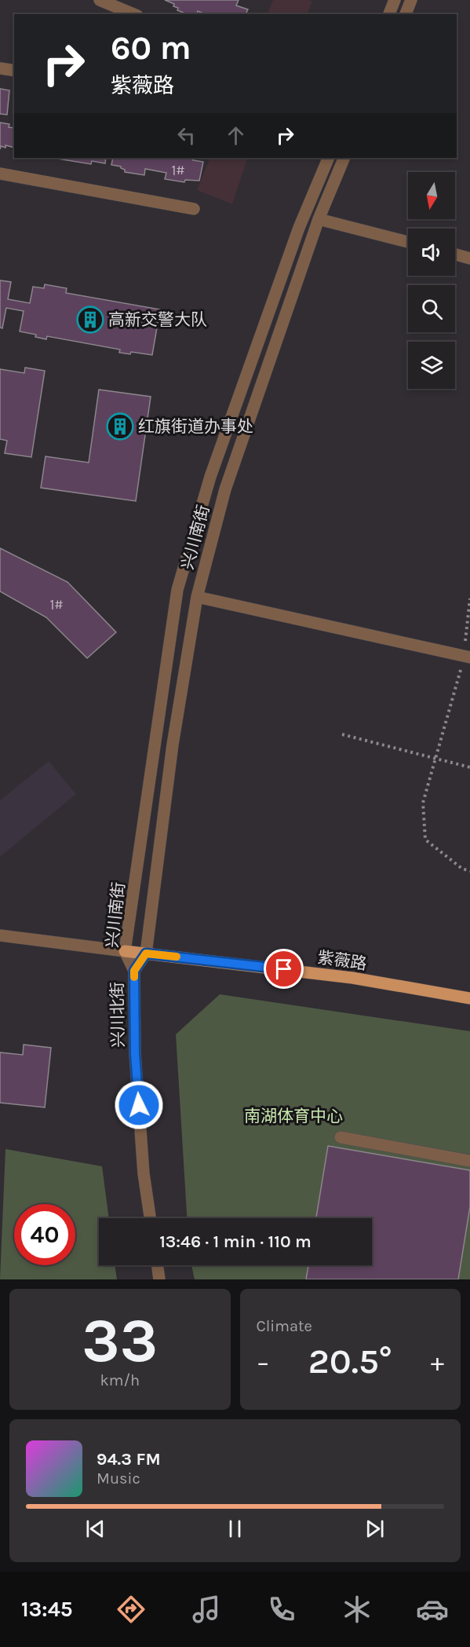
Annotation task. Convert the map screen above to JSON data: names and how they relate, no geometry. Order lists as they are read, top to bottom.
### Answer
{
  "streets": {
    "main road": ["紫薇路"],
    "street": ["兴川南街", "兴川北街"]
  },
  "crossings": [
    ["兴川南街", "紫薇路"],
    ["兴川南街", "兴川北街"]
  ],
  "parks": ["南湖体育中心"],
  "places": {
    "building": ["高新交警大队", "红旗街道办事处"]
  },
  "house_numbers": ["1#", "1#"],
  "north": "bottom",
  "page": {
    "turn": ["60 m", "紫薇路"],
    "limit": "40",
    "trip": "13:46 · 1 min · 110 m",
    "tile": [
      ["33", "km/h"],
      "Climate"
    ],
    "heat": ["−", "20.5°", "+"],
    "song": ["94.3 FM", "Music"],
    "tabs": "13:45"
  }
}
